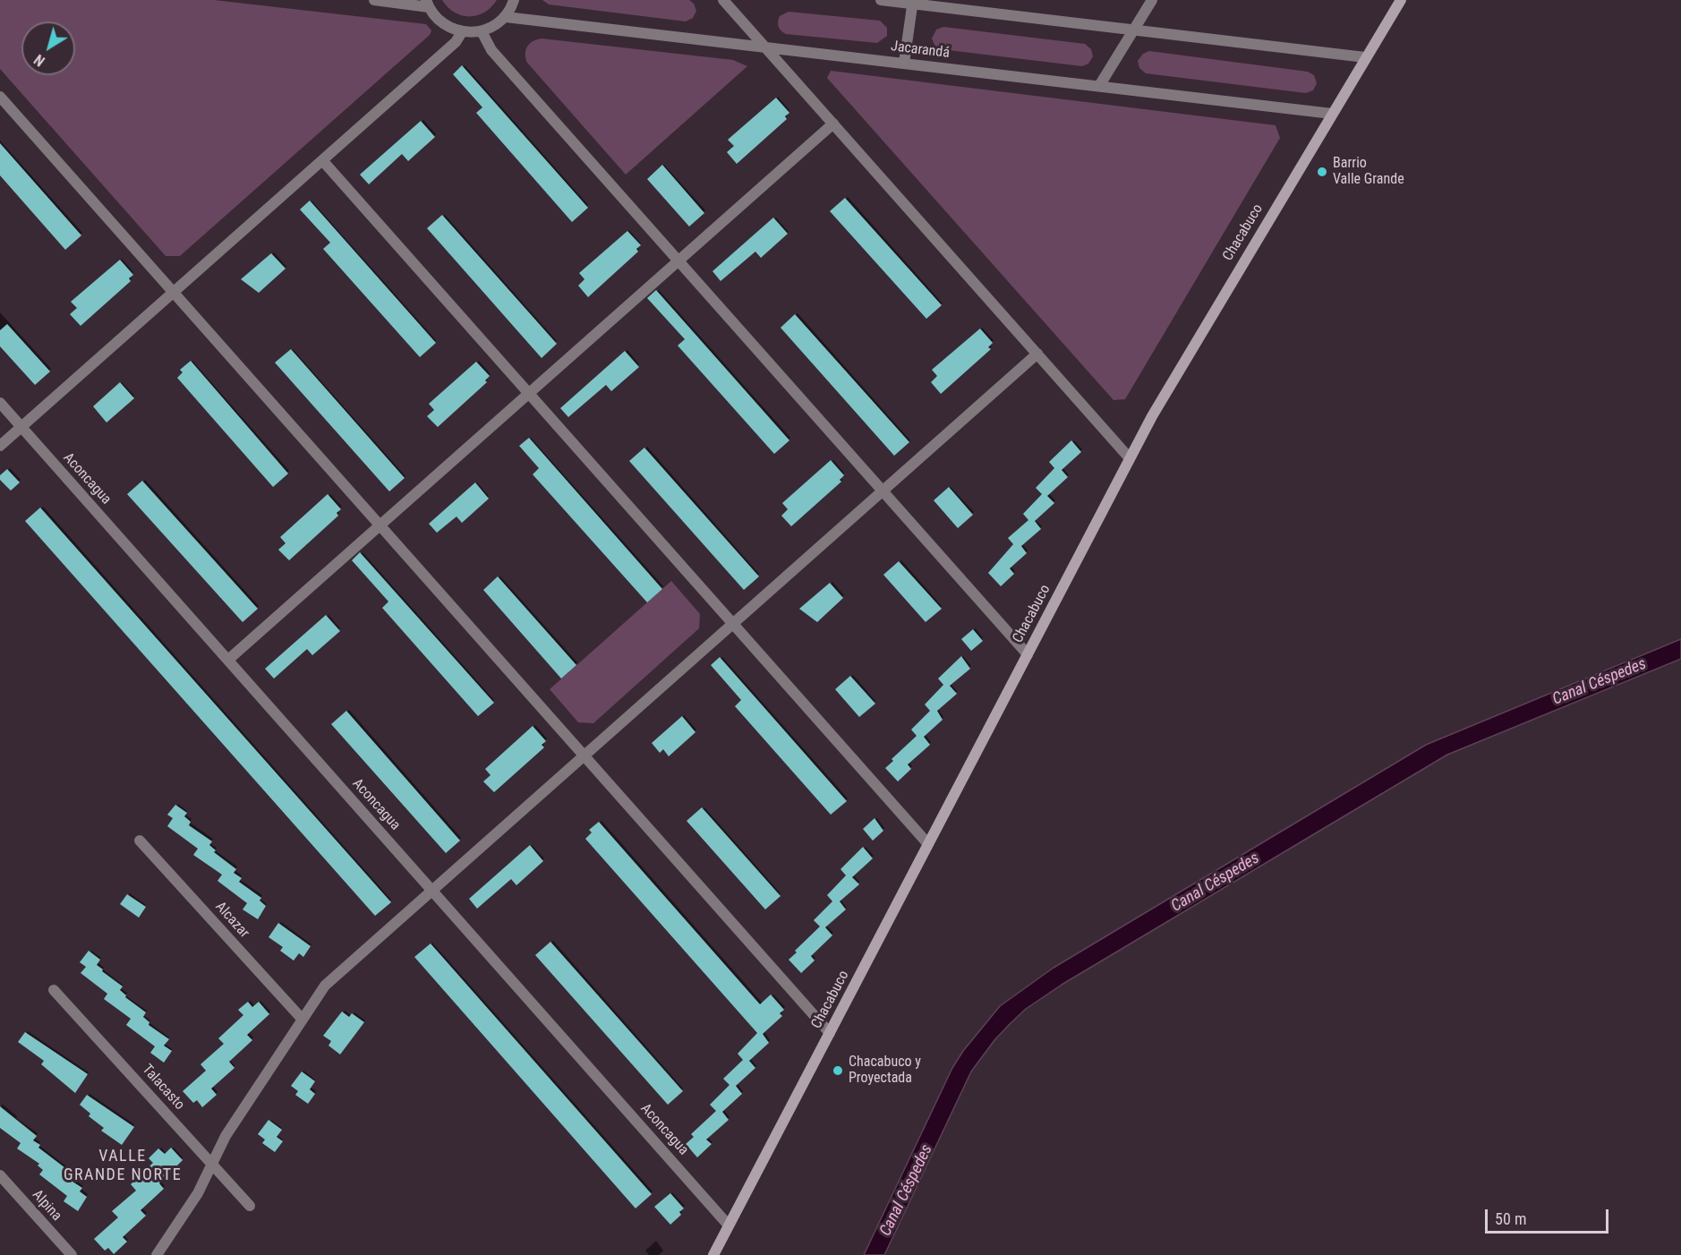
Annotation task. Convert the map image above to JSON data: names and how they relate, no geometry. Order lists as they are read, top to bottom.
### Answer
{
  "streets": {
    "street": [
      "Jacarandá",
      "Chacabuco",
      "Aconcagua",
      "Alcazar",
      "Talacasto",
      "Alpina"
    ]
  },
  "crossings": [
    ["Jacarandá", "Chacabuco"],
    ["Chacabuco", "Aconcagua"]
  ],
  "districts": ["VALLE GRANDE NORTE"],
  "water": ["Canal Céspedes"],
  "places": ["Barrio Valle Grande", "Chacabuco y Proyectada"],
  "scale_bar": "50 m",
  "north": "bottom left"
}
